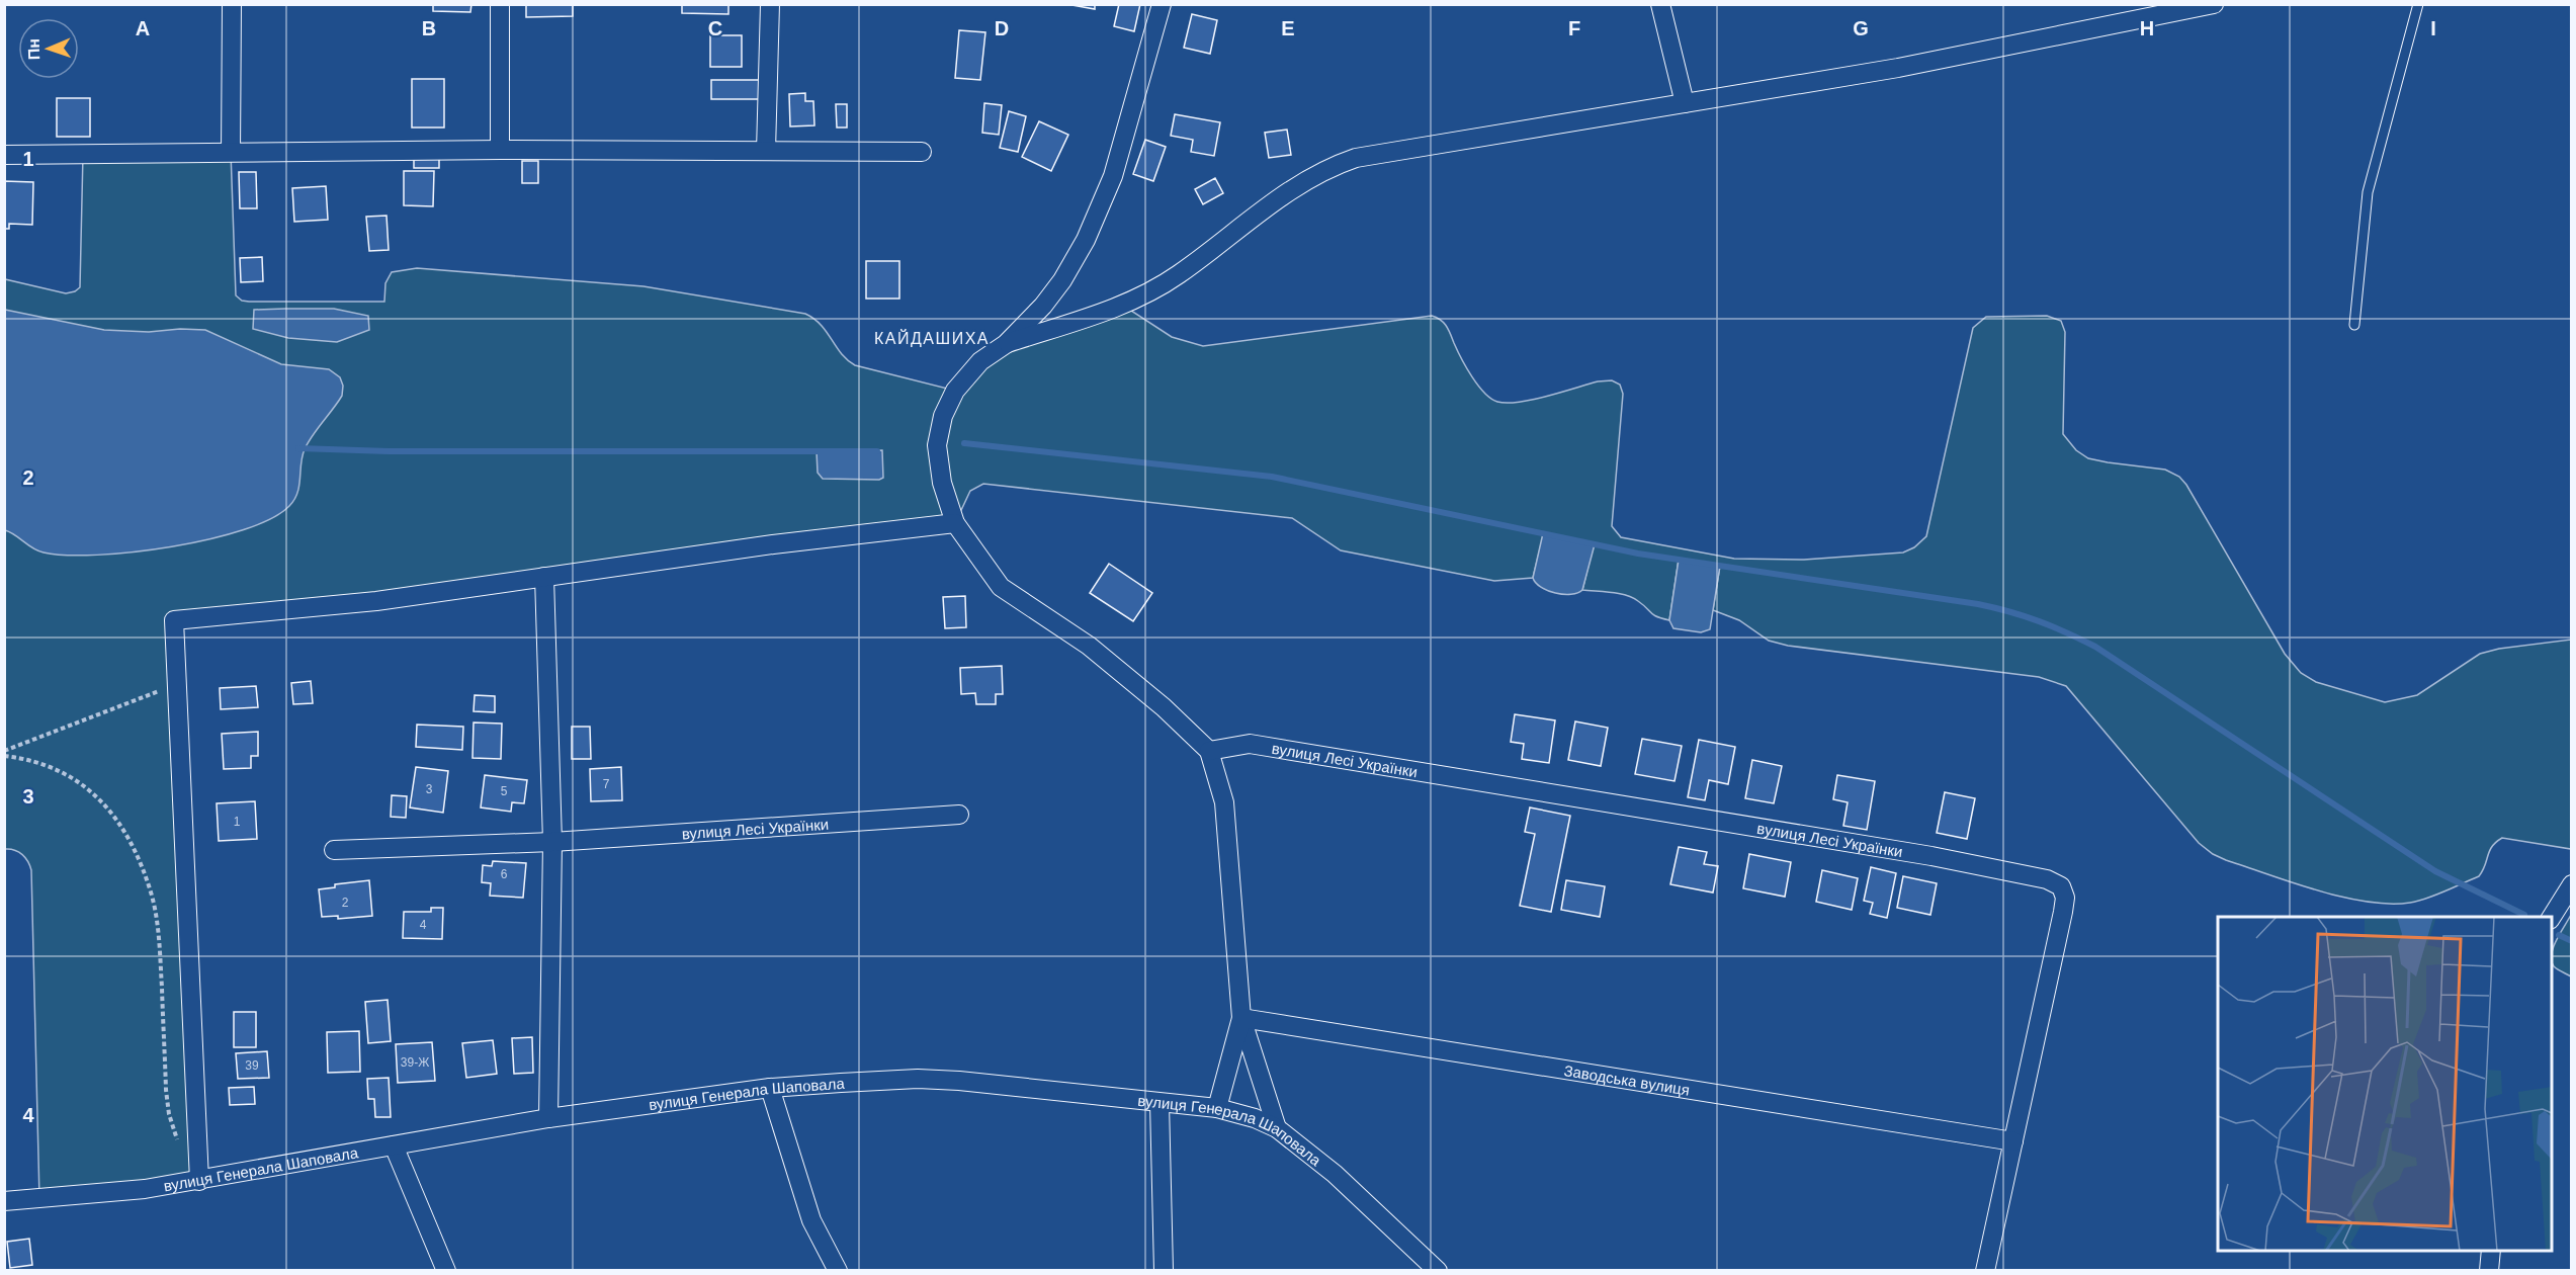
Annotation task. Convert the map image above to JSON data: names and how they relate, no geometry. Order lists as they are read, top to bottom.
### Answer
{
  "streets": {
    "street": ["вулиця Лесі Українки", "Заводська вулиця", "вулиця Генерала Шаповала"]
  },
  "crossings": [
    ["вулиця Лесі Українки", "Заводська вулиця"]
  ],
  "districts": ["КАЙДАШИХА"],
  "house_numbers": [
    "7",
    "3",
    "5",
    "1",
    "6",
    "2",
    "4",
    "39-Ж",
    "39"
  ],
  "north": "left",
  "grid": {
    "columns": [
      "A",
      "B",
      "C",
      "D",
      "E",
      "F",
      "G",
      "H",
      "I"
    ],
    "rows": [
      "1",
      "2",
      "3",
      "4"
    ]
  }
}
